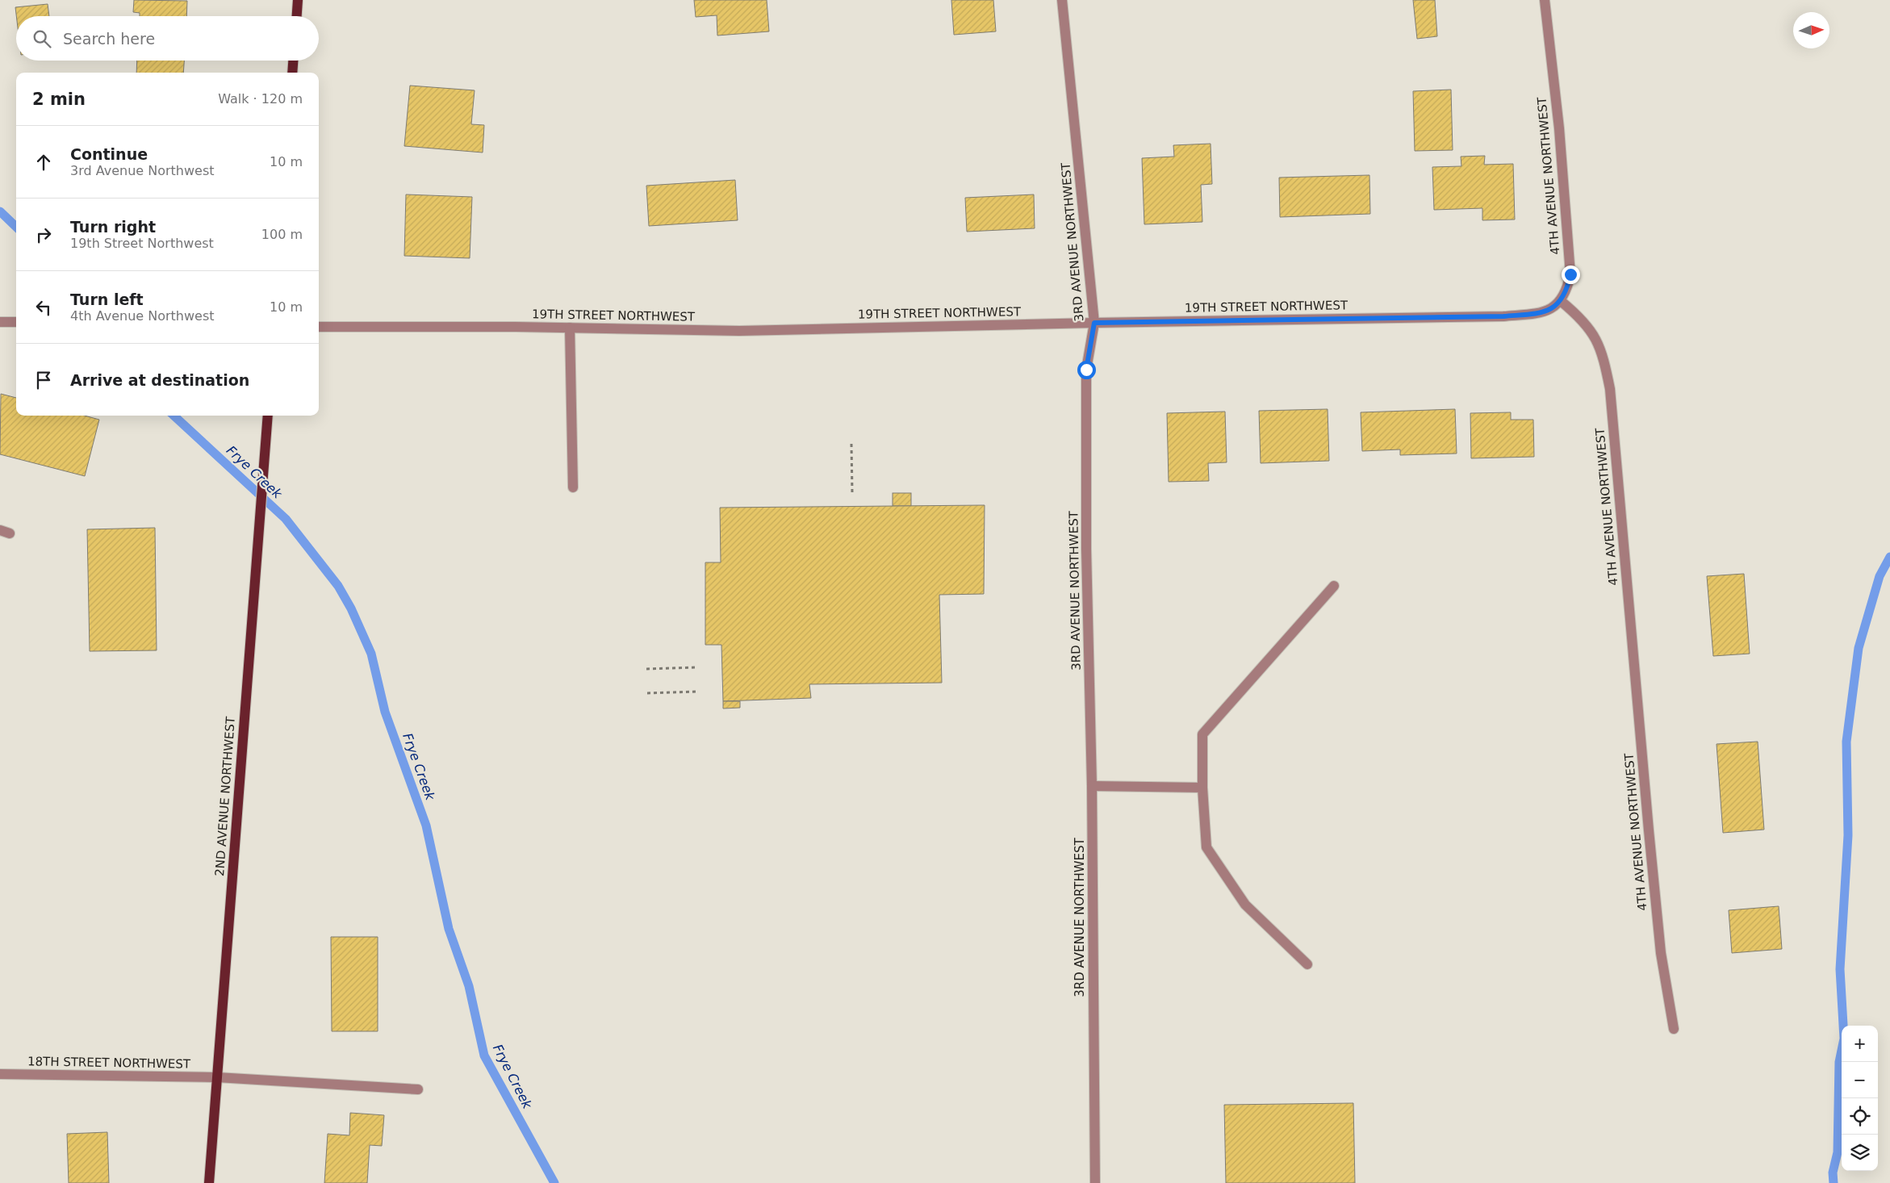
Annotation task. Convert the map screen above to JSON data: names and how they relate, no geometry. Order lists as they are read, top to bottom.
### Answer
{
  "streets": {
    "main road": ["2ND AVENUE NORTHWEST"],
    "street": [
      "4TH AVENUE NORTHWEST",
      "3RD AVENUE NORTHWEST",
      "19TH STREET NORTHWEST",
      "18TH STREET NORTHWEST"
    ]
  },
  "crossings": [
    ["4TH AVENUE NORTHWEST", "19TH STREET NORTHWEST"],
    ["3RD AVENUE NORTHWEST", "19TH STREET NORTHWEST"],
    ["2ND AVENUE NORTHWEST", "18TH STREET NORTHWEST"]
  ],
  "water": ["Frye Creek"],
  "north": "right",
  "page": {
    "search": "Search here",
    "heading": ["2 min", "Walk · 120 m"],
    "list": [
      ["Continue", "3rd Avenue Northwest", "10 m"],
      ["Turn right", "19th Street Northwest", "100 m"],
      ["Turn left", "4th Avenue Northwest", "10 m"],
      "Arrive at destination"
    ],
    "map_buttons": ["+", "−"]
  }
}
